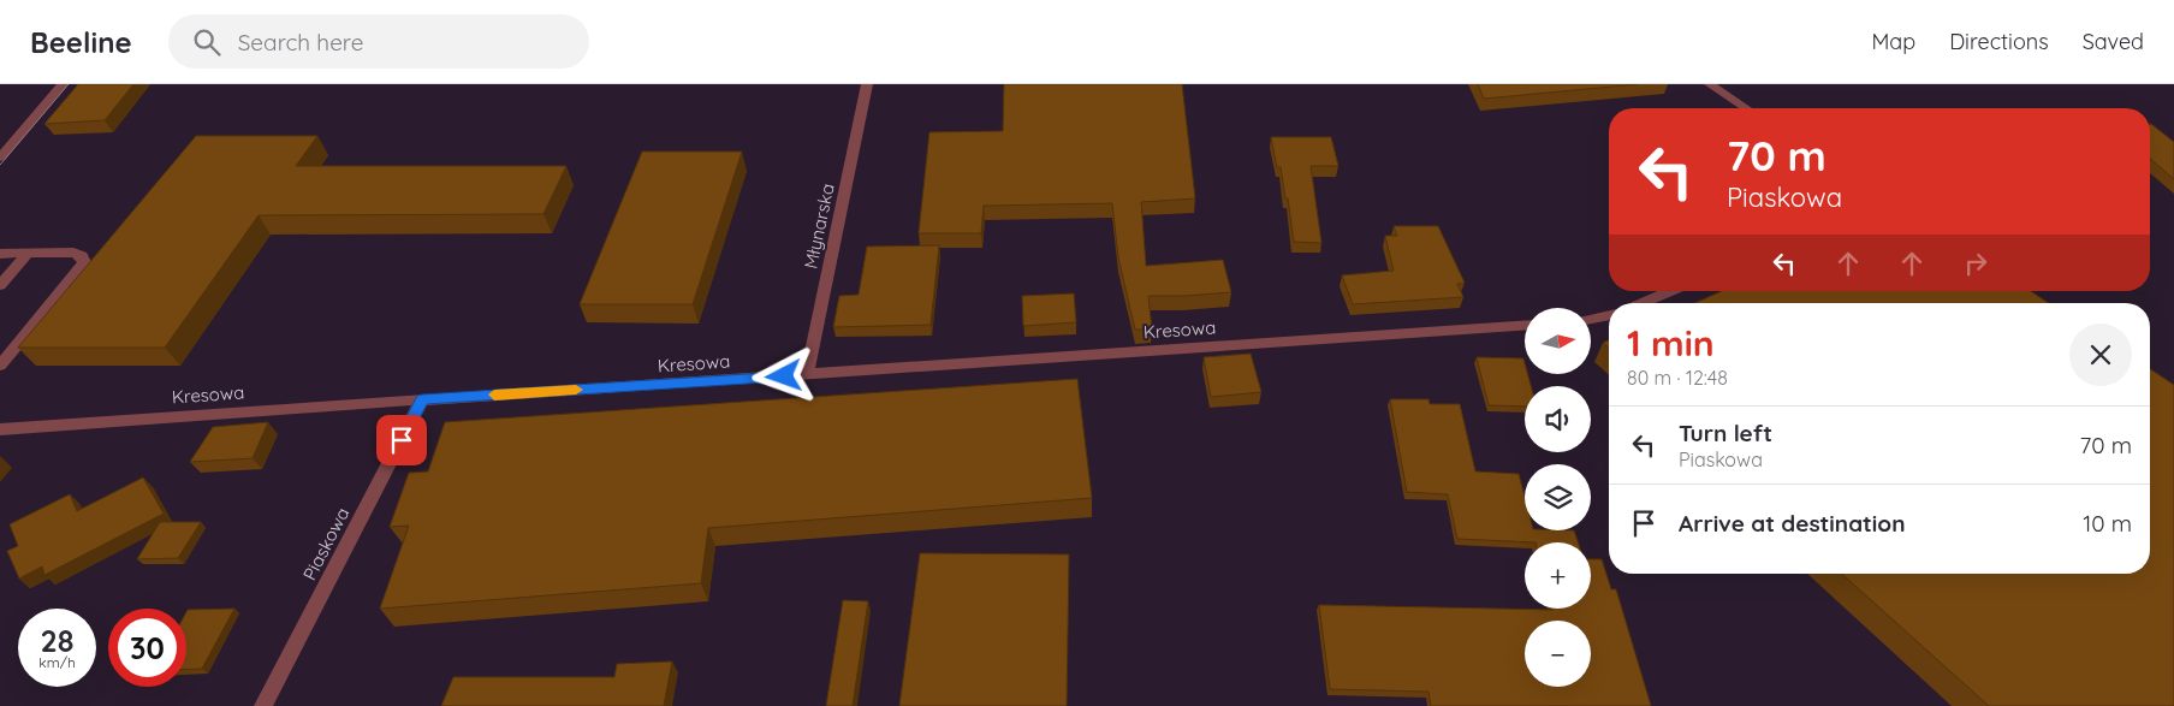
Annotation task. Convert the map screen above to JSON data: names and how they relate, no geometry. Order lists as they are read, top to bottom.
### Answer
{
  "streets": {
    "street": ["Młynarska", "Kresowa", "Piaskowa"]
  },
  "crossings": [
    ["Młynarska", "Kresowa"],
    ["Kresowa", "Piaskowa"]
  ],
  "north": "right",
  "page": {
    "header": "Beeline",
    "search": "Search here",
    "nav": ["Map", "Directions", "Saved"],
    "turn": ["70 m", "Piaskowa"],
    "heading": ["1 min", "80 m · 12:48"],
    "map_buttons": ["+", "−"],
    "list": [
      {
        "name": "Turn left",
        "note": "Piaskowa",
        "value": "70 m"
      },
      {
        "name": "Arrive at destination",
        "value": "10 m"
      }
    ],
    "speed": "28 km/h",
    "limit": "30"
  }
}
